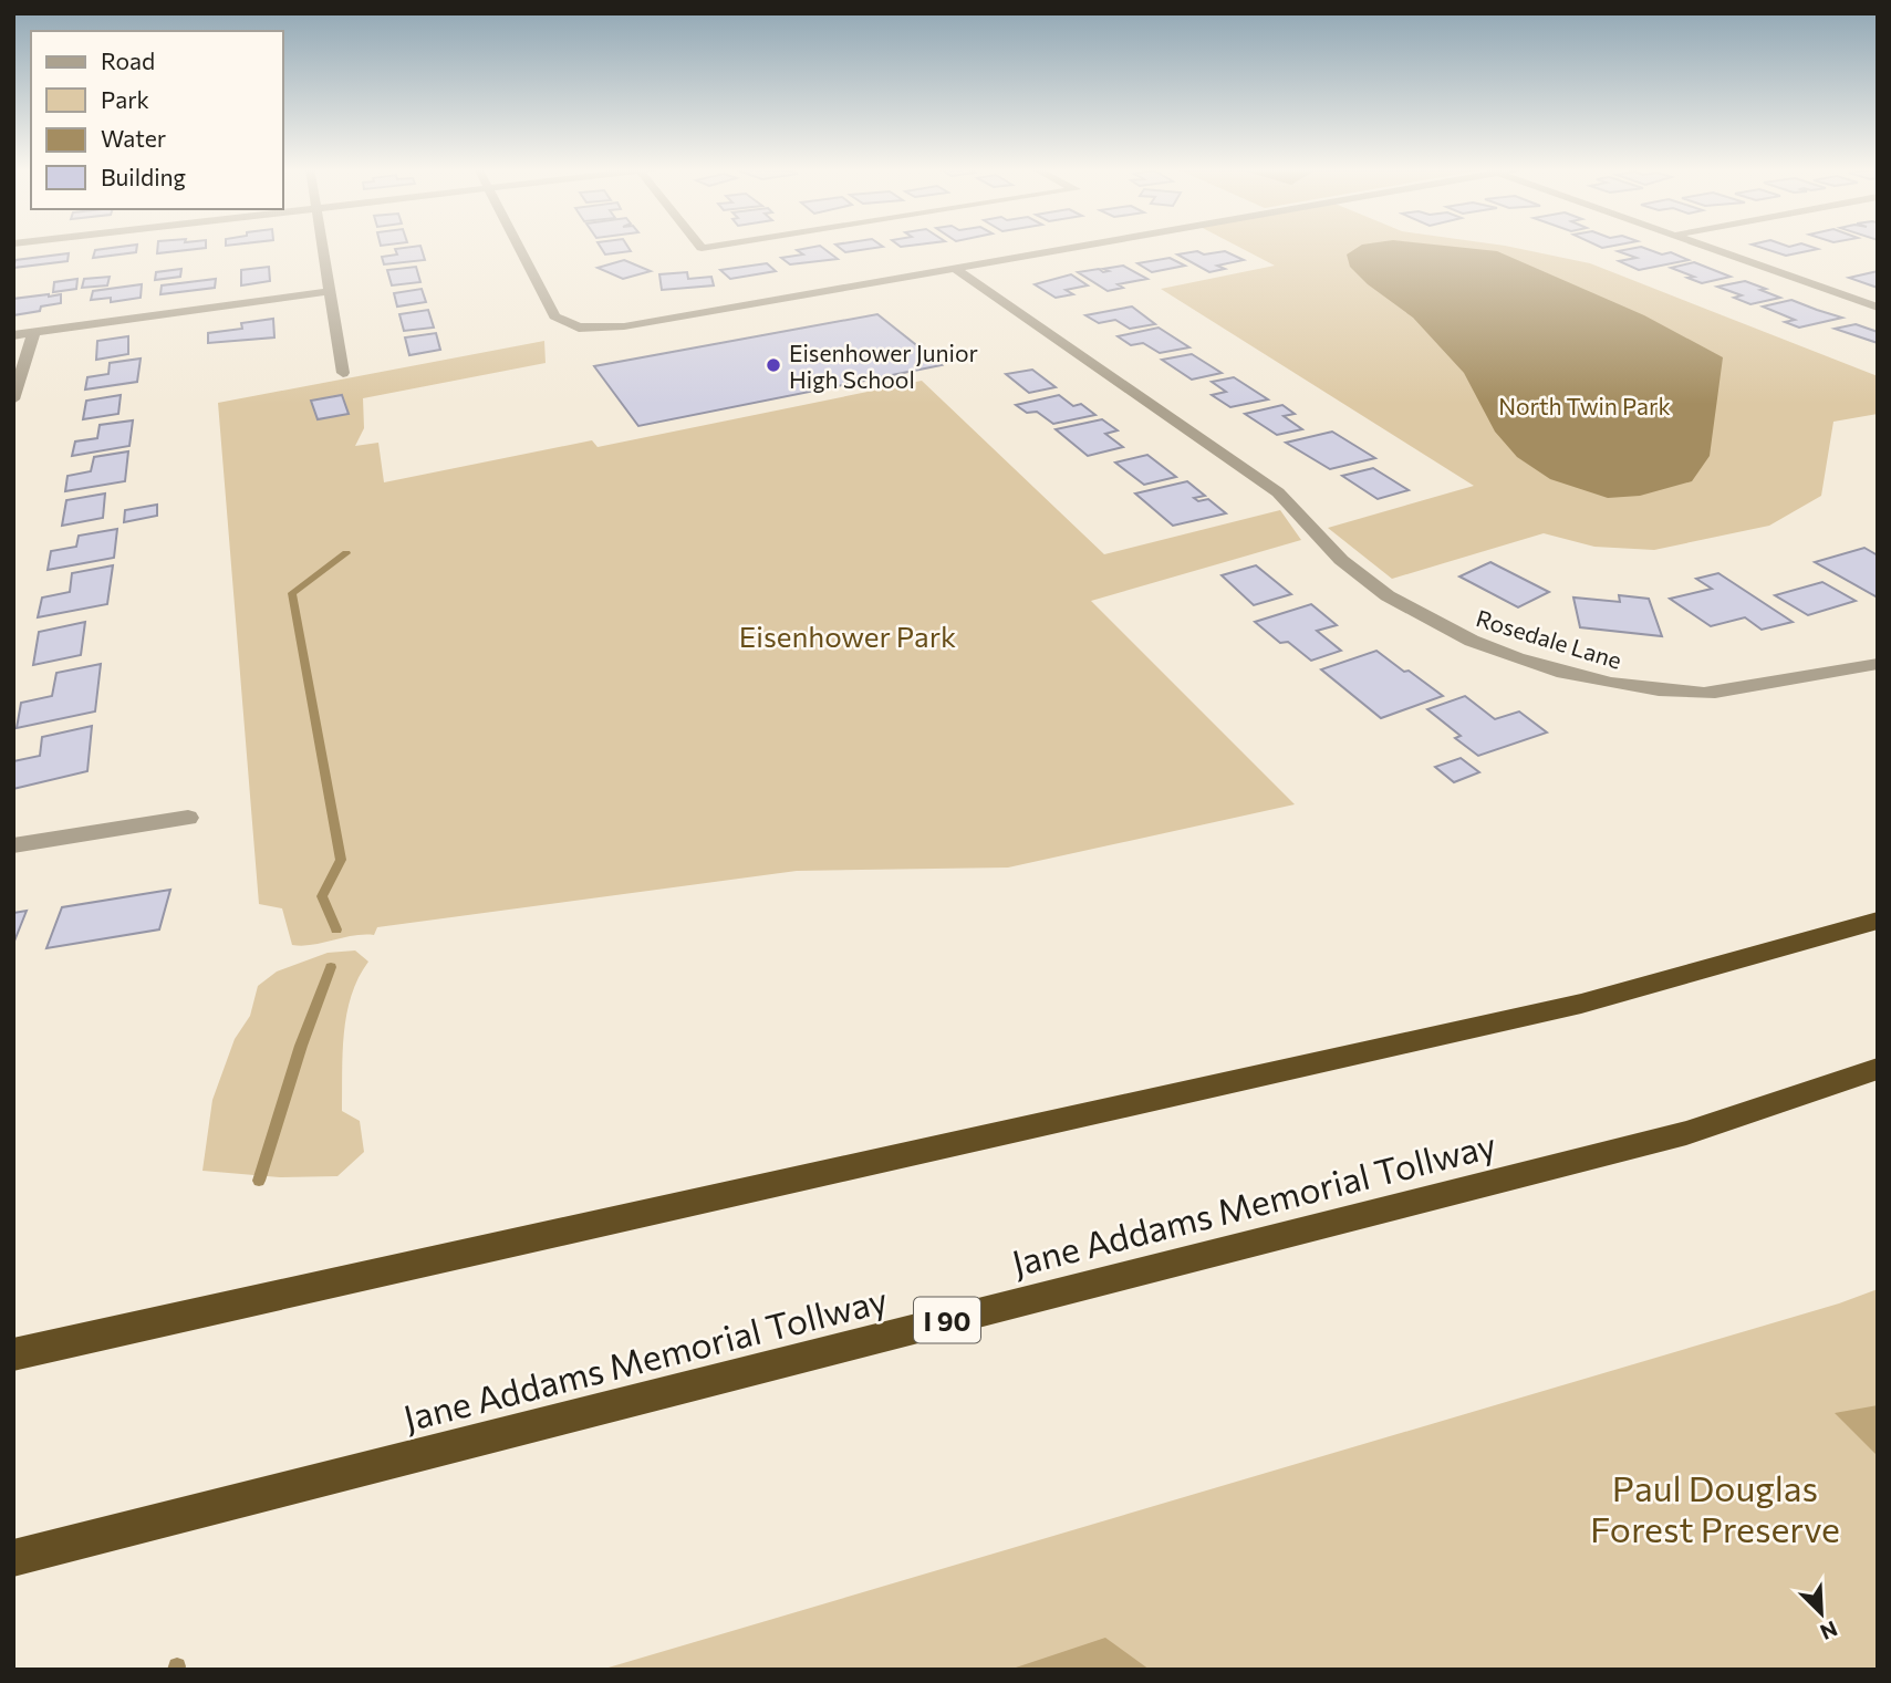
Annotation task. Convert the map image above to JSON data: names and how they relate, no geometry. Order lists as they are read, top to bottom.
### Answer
{
  "streets": {
    "highway": ["Jane Addams Memorial Tollway", "I 90"],
    "street": ["Rosedale Lane"]
  },
  "parks": ["North Twin Park", "Eisenhower Park", "Paul Douglas Forest Preserve"],
  "places": ["Eisenhower Junior High School"],
  "legend": [
    "Road",
    "Park",
    "Water",
    "Building"
  ],
  "north": "bottom right"
}
